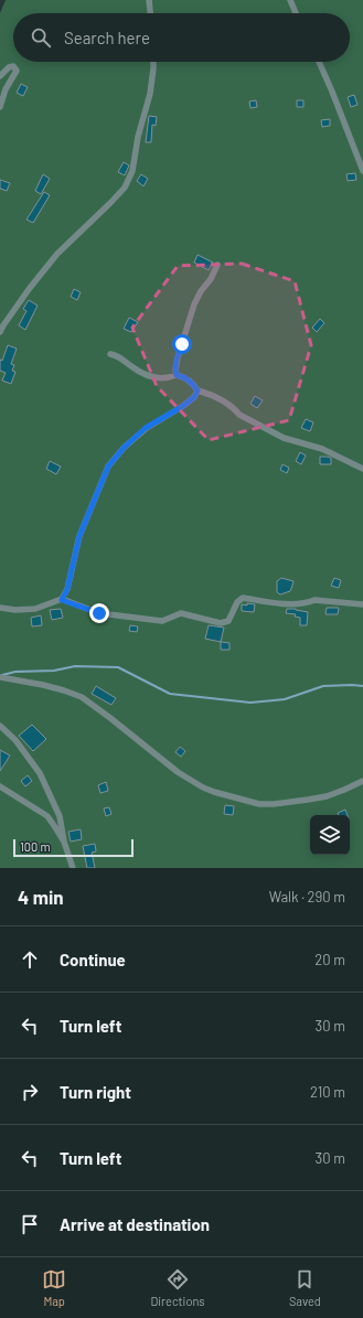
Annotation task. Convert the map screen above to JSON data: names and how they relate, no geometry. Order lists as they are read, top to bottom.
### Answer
{
  "scale_bar": "100 m",
  "page": {
    "search": "Search here",
    "scale": "100 m",
    "heading": ["4 min", "Walk · 290 m"],
    "list": [
      ["Continue", "20 m"],
      ["Turn left", "30 m"],
      ["Turn right", "210 m"],
      ["Turn left", "30 m"],
      "Arrive at destination"
    ],
    "nav": ["Map", "Directions", "Saved"]
  }
}
